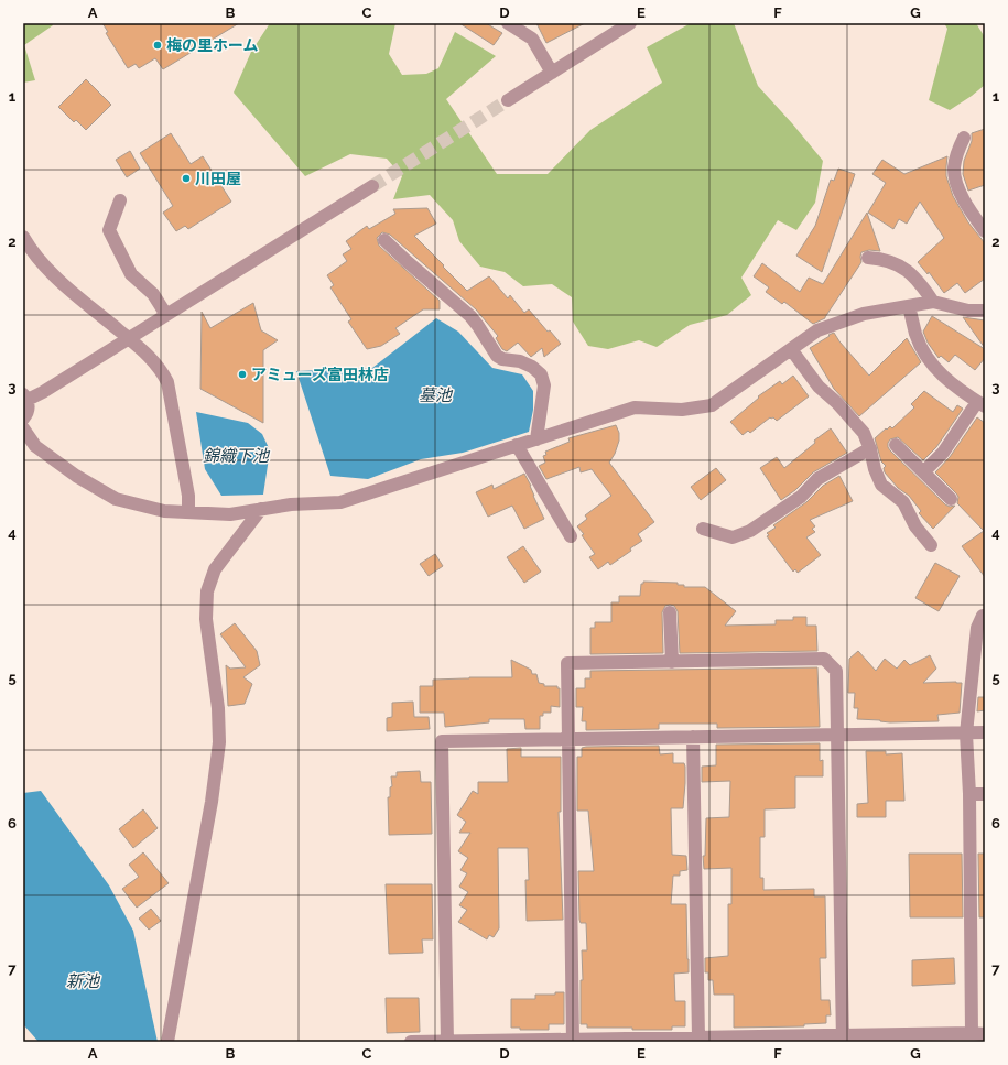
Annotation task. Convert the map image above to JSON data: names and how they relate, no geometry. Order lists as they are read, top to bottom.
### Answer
{
  "water": ["墓池", "錦織下池", "新池"],
  "places": ["梅の里ホーム", "川田屋", "アミューズ富田林店"],
  "grid": {
    "columns": [
      "A",
      "B",
      "C",
      "D",
      "E",
      "F",
      "G"
    ],
    "rows": [
      "1",
      "2",
      "3",
      "4",
      "5",
      "6",
      "7"
    ]
  }
}
